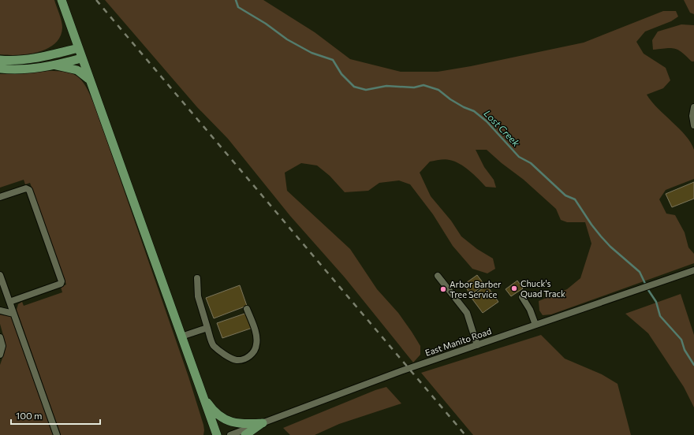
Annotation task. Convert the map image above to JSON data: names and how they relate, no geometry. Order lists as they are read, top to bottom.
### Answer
{
  "streets": {
    "street": ["East Manito Road"]
  },
  "water": ["Lost Creek"],
  "places": ["Chuck's Quad Track", "Arbor Barber Tree Service"],
  "scale_bar": "100 m"
}
